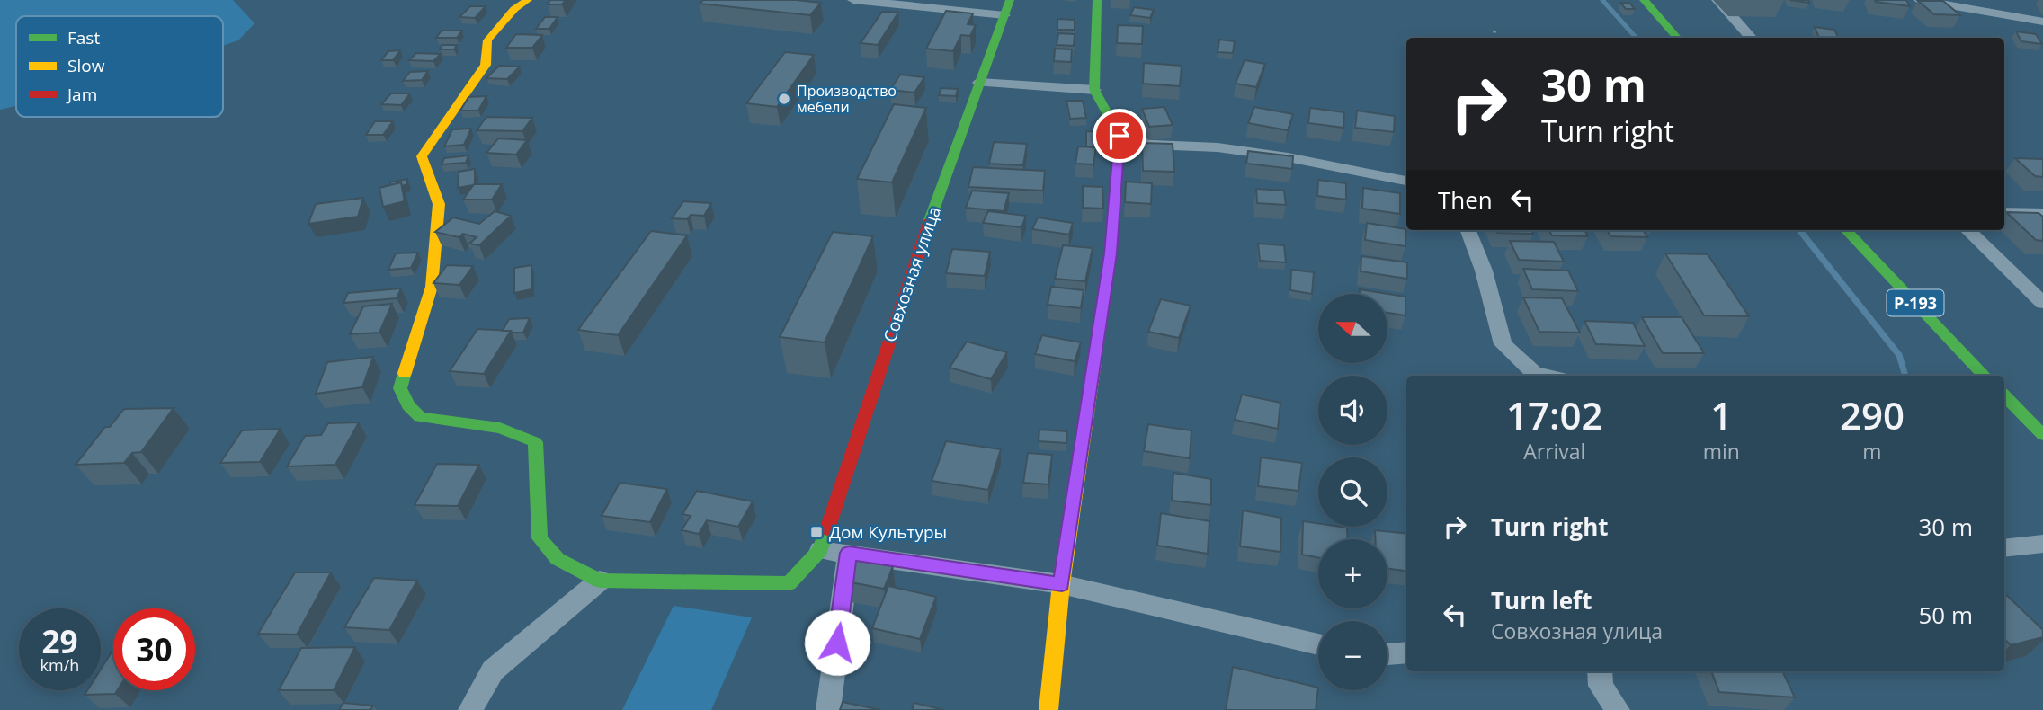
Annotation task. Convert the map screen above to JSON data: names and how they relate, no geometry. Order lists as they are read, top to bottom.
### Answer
{
  "streets": {
    "main road": ["Совхозная улица", "Р-193"]
  },
  "places": {
    "other": ["Производство мебели"],
    "transit": ["Дом Культуры"]
  },
  "legend": ["Fast", "Slow", "Jam"],
  "north": "left",
  "page": {
    "turn": ["30 m", "Turn right"],
    "then": "Then",
    "map_buttons": ["+", "−"],
    "eta": [
      "17:02",
      "Arrival",
      "1",
      "min",
      "290",
      "m"
    ],
    "list": [
      {
        "name": "Turn right",
        "value": "30 m"
      },
      {
        "name": "Turn left",
        "note": "Совхозная улица",
        "value": "50 m"
      }
    ],
    "speed": "29 km/h",
    "limit": "30"
  }
}
